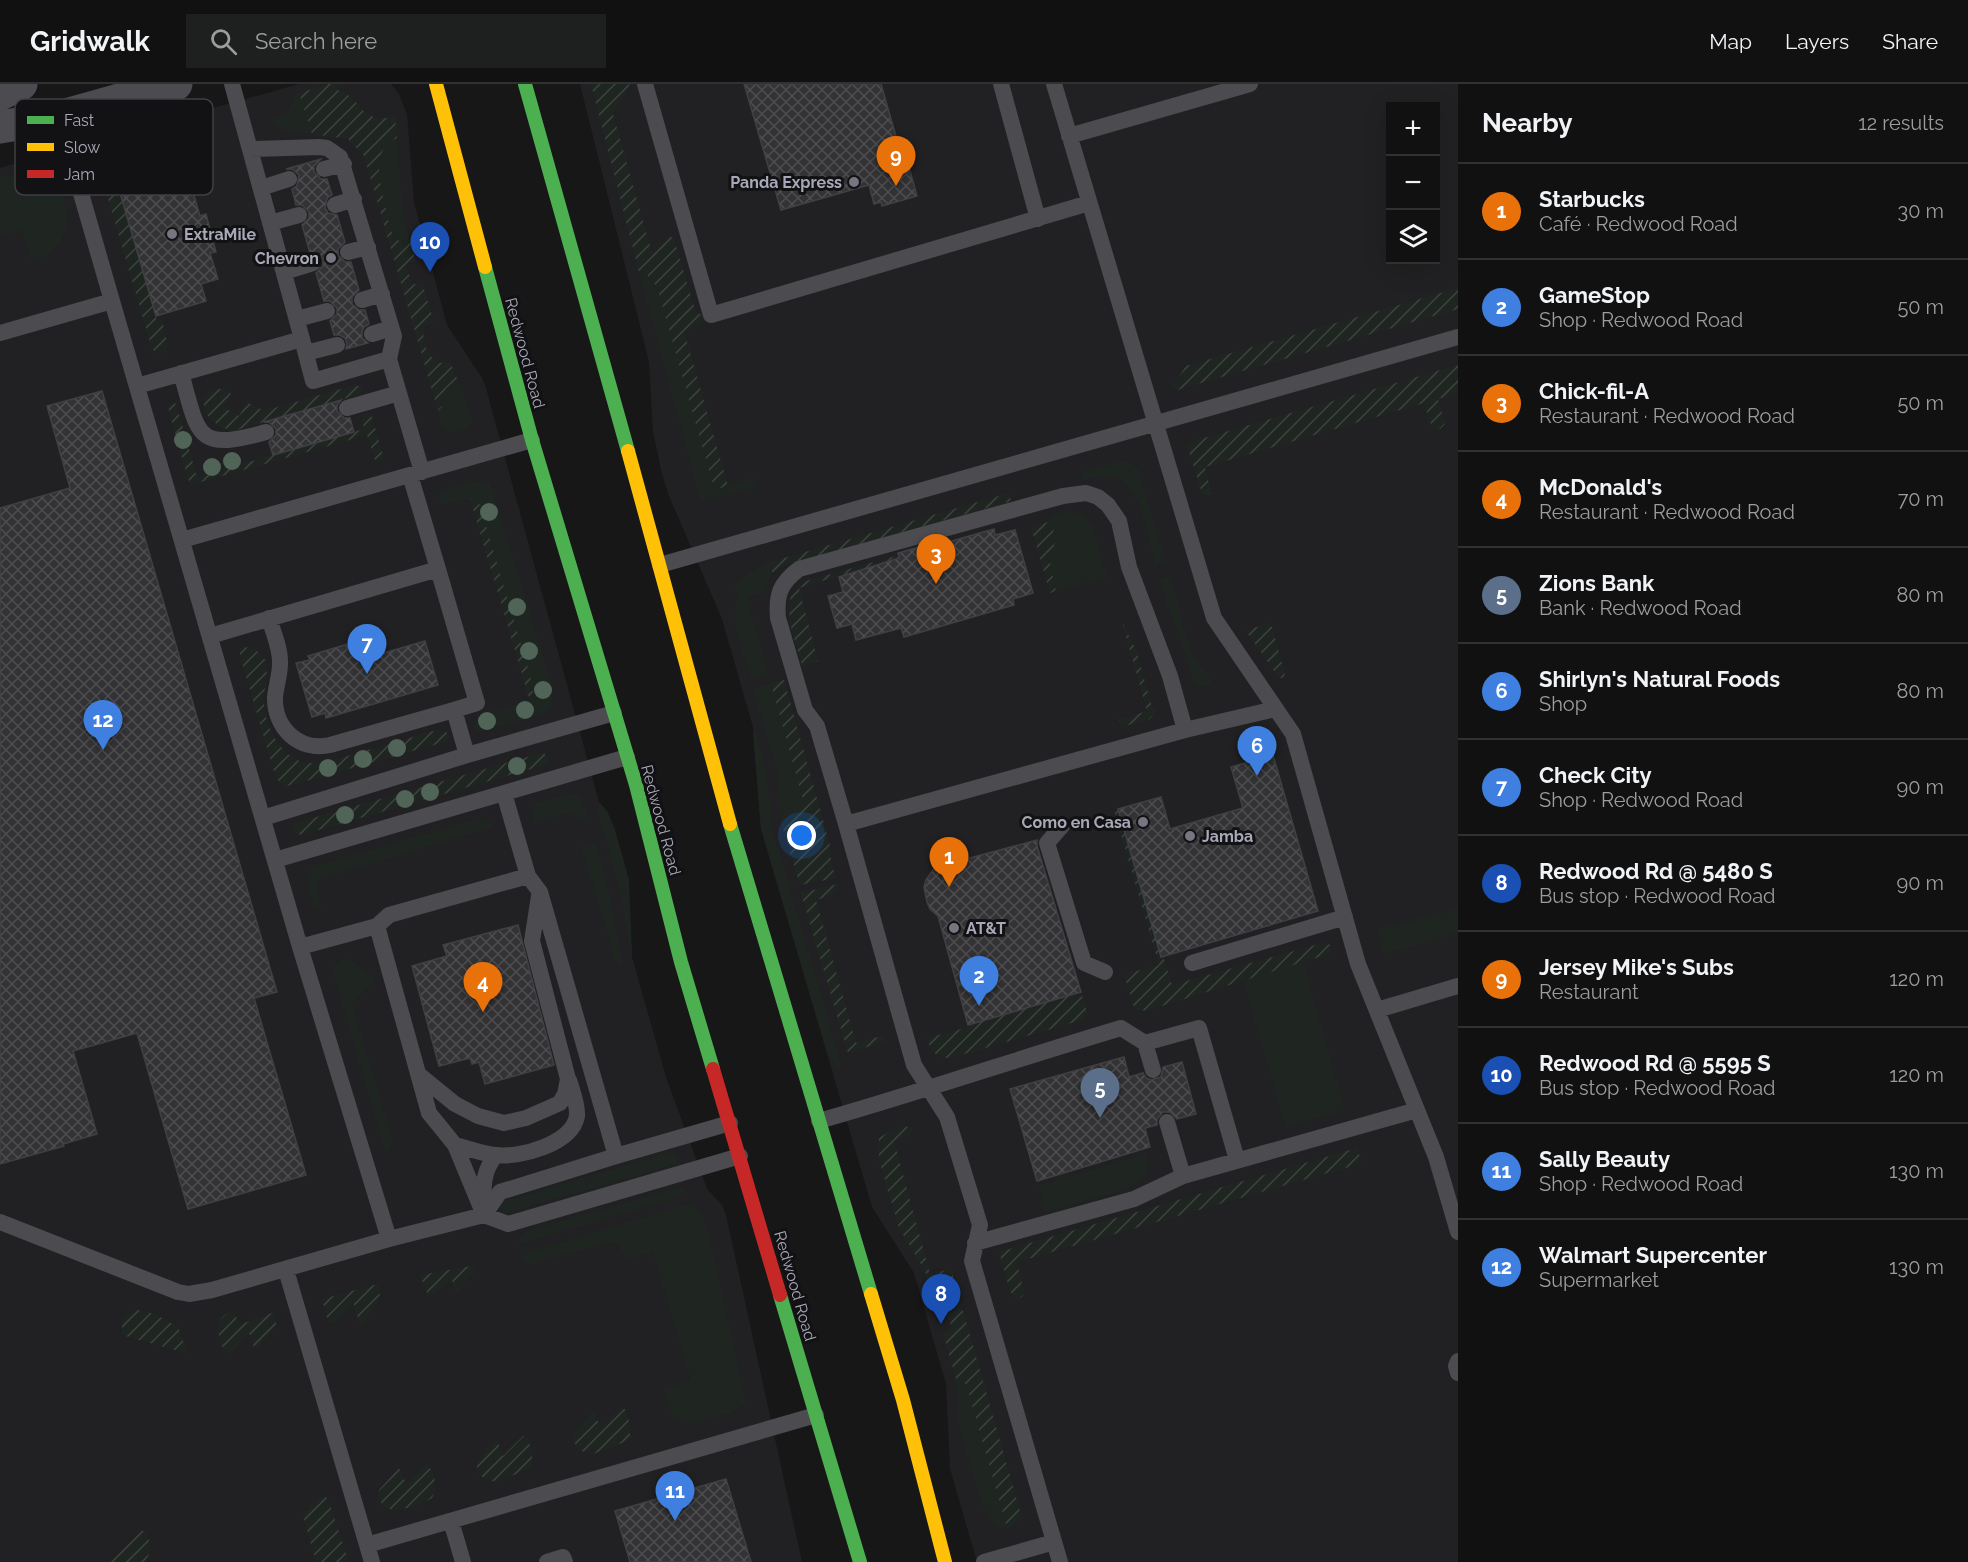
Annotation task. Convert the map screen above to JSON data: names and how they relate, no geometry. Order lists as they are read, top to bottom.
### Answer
{
  "streets": {
    "main road": ["Redwood Road"]
  },
  "places": [
    "Panda Express",
    "ExtraMile",
    "Chevron",
    "Como en Casa",
    "Jamba",
    "AT&T"
  ],
  "legend": ["Fast", "Slow", "Jam"],
  "page": {
    "header": "Gridwalk",
    "search": "Search here",
    "nav": ["Map", "Layers", "Share"],
    "heading": ["Nearby", "12 results"],
    "map_buttons": ["+", "−"],
    "pins": [
      "9",
      "10",
      "3",
      "7",
      "12",
      "6",
      "1",
      "2",
      "4",
      "5",
      "8",
      "11"
    ],
    "list": [
      {
        "mark": "1",
        "name": "Starbucks",
        "note": "Café · Redwood Road",
        "value": "30 m"
      },
      {
        "mark": "2",
        "name": "GameStop",
        "note": "Shop · Redwood Road",
        "value": "50 m"
      },
      {
        "mark": "3",
        "name": "Chick-fil-A",
        "note": "Restaurant · Redwood Road",
        "value": "50 m"
      },
      {
        "mark": "4",
        "name": "McDonald's",
        "note": "Restaurant · Redwood Road",
        "value": "70 m"
      },
      {
        "mark": "5",
        "name": "Zions Bank",
        "note": "Bank · Redwood Road",
        "value": "80 m"
      },
      {
        "mark": "6",
        "name": "Shirlyn's Natural Foods",
        "note": "Shop",
        "value": "80 m"
      },
      {
        "mark": "7",
        "name": "Check City",
        "note": "Shop · Redwood Road",
        "value": "90 m"
      },
      {
        "mark": "8",
        "name": "Redwood Rd @ 5480 S",
        "note": "Bus stop · Redwood Road",
        "value": "90 m"
      },
      {
        "mark": "9",
        "name": "Jersey Mike's Subs",
        "note": "Restaurant",
        "value": "120 m"
      },
      {
        "mark": "10",
        "name": "Redwood Rd @ 5595 S",
        "note": "Bus stop · Redwood Road",
        "value": "120 m"
      },
      {
        "mark": "11",
        "name": "Sally Beauty",
        "note": "Shop · Redwood Road",
        "value": "130 m"
      },
      {
        "mark": "12",
        "name": "Walmart Supercenter",
        "note": "Supermarket",
        "value": "130 m"
      }
    ]
  }
}
